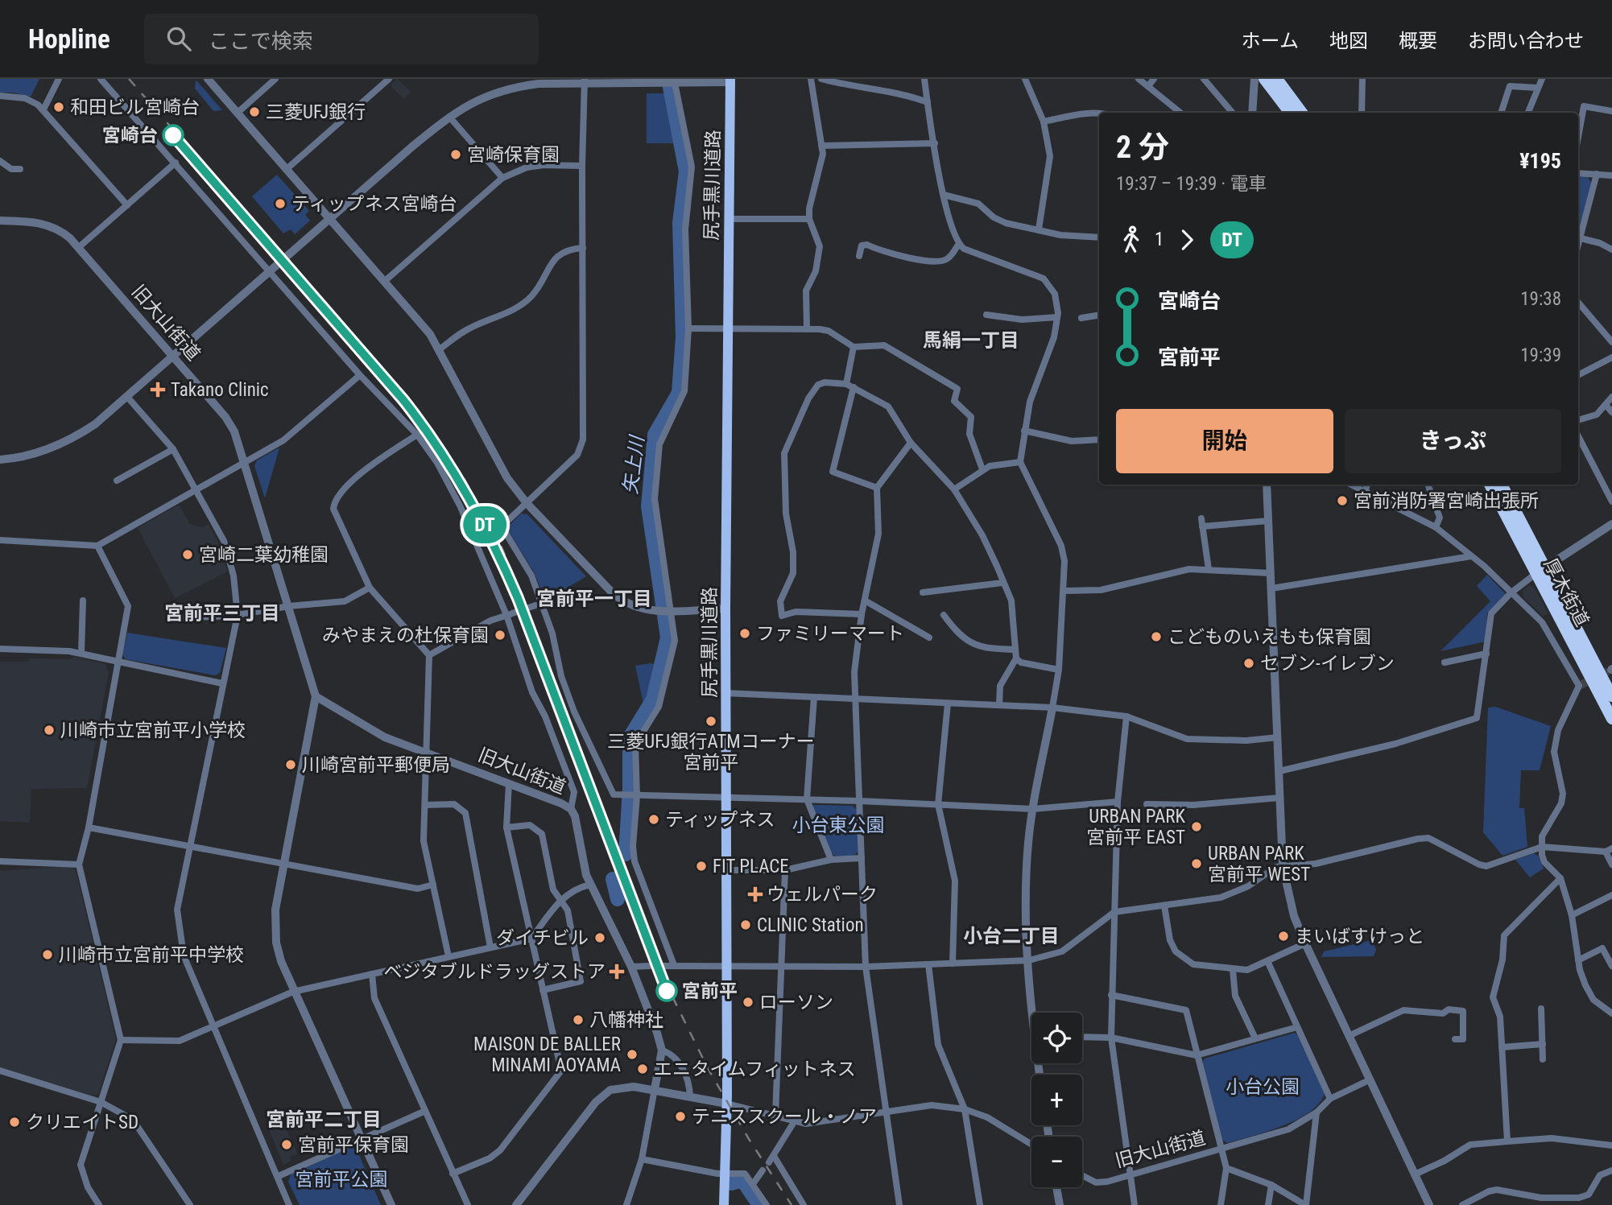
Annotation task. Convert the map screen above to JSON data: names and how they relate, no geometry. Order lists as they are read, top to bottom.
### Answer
{
  "streets": {
    "highway": ["厚木街道"],
    "main road": ["尻手黒川道路"],
    "street": ["旧大山街道"]
  },
  "districts": [
    "馬絹一丁目",
    "宮前平一丁目",
    "宮前平三丁目",
    "小台二丁目",
    "宮前平二丁目"
  ],
  "water": ["矢上川"],
  "parks": ["小台東公園", "小台公園", "宮前平公園"],
  "places": {
    "other": [
      "和田ビル宮崎台",
      "三菱UFJ銀行",
      "宮崎台",
      "宮崎保育園",
      "ティップネス宮崎台",
      "宮前消防署宮崎出張所",
      "宮崎二葉幼稚園",
      "ファミリーマート",
      "みやまえの杜保育園",
      "こどものいえもも保育園",
      "セブン-イレブン",
      "三菱UFJ銀行ATMコーナー 宮前平",
      "川崎市立宮前平小学校",
      "川崎宮前平郵便局",
      "ティップネス",
      "URBAN PARK 宮前平 EAST",
      "URBAN PARK 宮前平 WEST",
      "FIT PLACE",
      "CLINIC Station",
      "まいばすけっと",
      "ダイチビル",
      "川崎市立宮前平中学校",
      "宮前平",
      "ローソン",
      "八幡神社",
      "MAISON DE BALLER MINAMI AOYAMA",
      "エニタイムフィットネス",
      "テニススクール・ノア",
      "クリエイトSD",
      "宮前平保育園"
    ],
    "health": ["Takano Clinic", "ウェルパーク", "ベジタブルドラッグストア"]
  },
  "page": {
    "header": "Hopline",
    "search": "ここで検索",
    "nav": [
      "ホーム",
      "地図",
      "概要",
      "お問い合わせ"
    ],
    "on_map": "DT",
    "heading": ["2 分", "19:37 – 19:39 · 電車", "¥195"],
    "legs": ["1", "DT"],
    "list": [
      {
        "name": "宮崎台",
        "value": "19:38"
      },
      {
        "name": "宮前平",
        "value": "19:39"
      }
    ],
    "buttons": ["開始", "きっぷ"],
    "map_buttons": ["+", "−"]
  }
}
